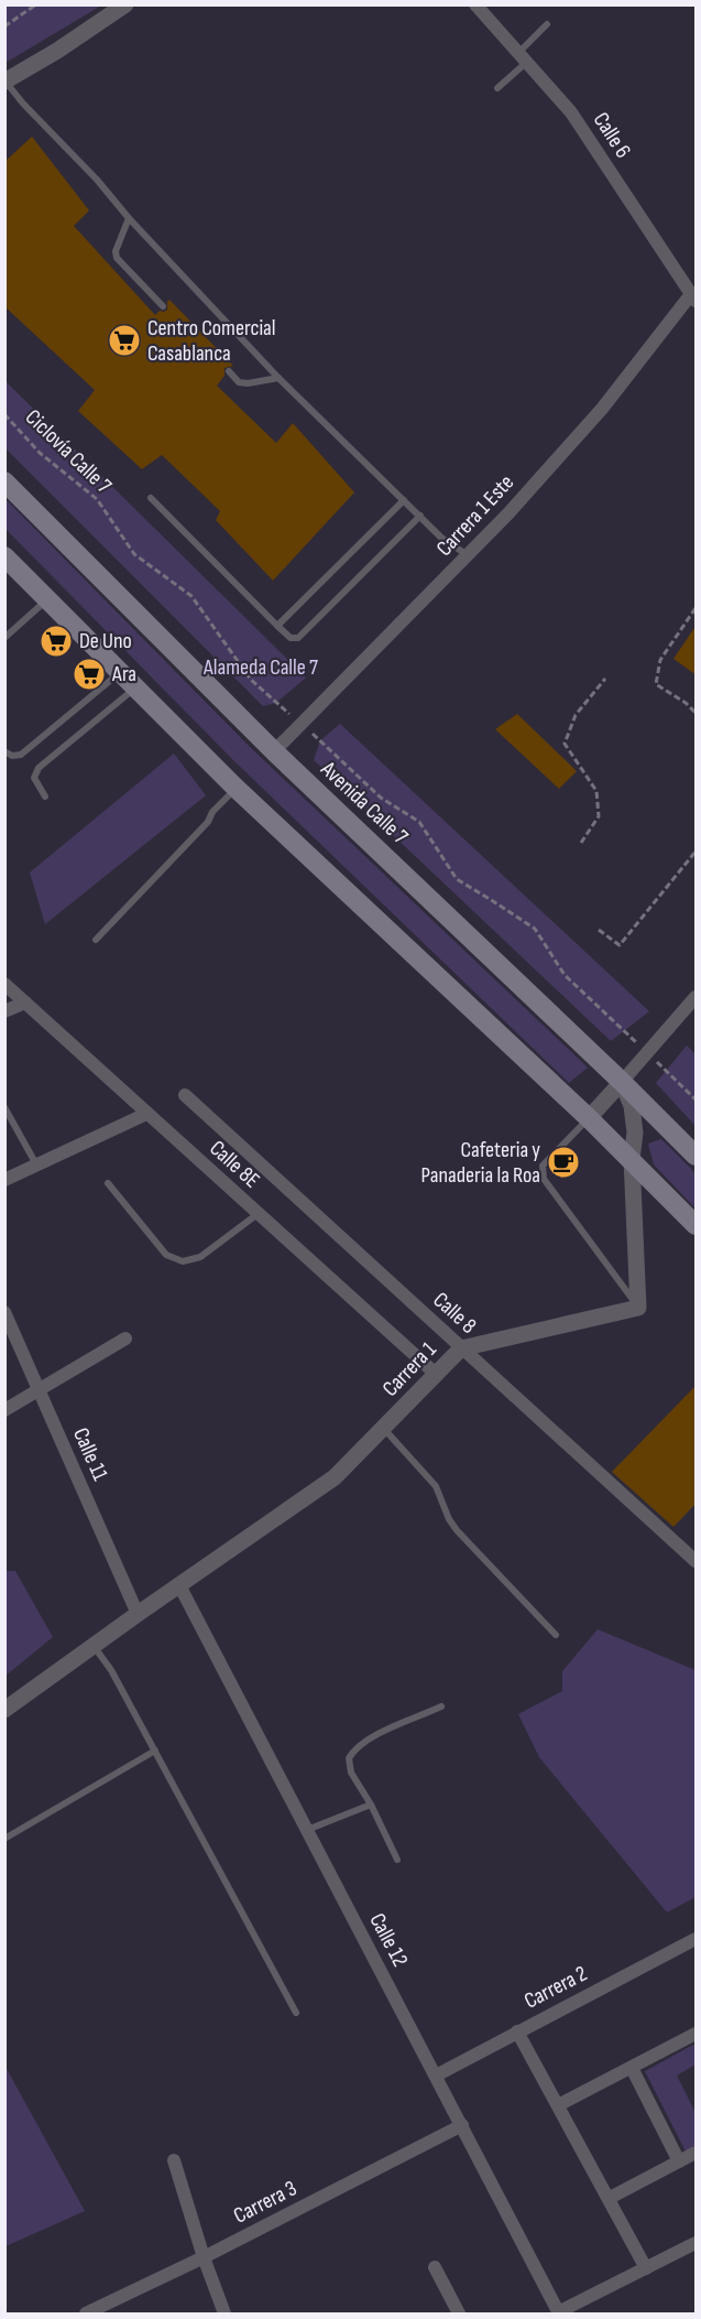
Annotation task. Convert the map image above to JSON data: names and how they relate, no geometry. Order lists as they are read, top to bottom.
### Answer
{
  "streets": {
    "main road": ["Avenida Calle 7"],
    "street": [
      "Calle 6",
      "Carrera 1 Este",
      "Calle 8E",
      "Calle 8",
      "Carrera 1",
      "Calle 11",
      "Calle 12",
      "Carrera 2",
      "Carrera 3"
    ],
    "path": ["Ciclovía Calle 7"]
  },
  "crossings": [
    ["Calle 6", "Carrera 1 Este"],
    ["Carrera 1 Este", "Avenida Calle 7"],
    ["Calle 8E", "Carrera 1"],
    ["Calle 8", "Carrera 1"],
    ["Carrera 1", "Calle 11"],
    ["Carrera 1", "Calle 12"],
    ["Calle 12", "Carrera 2"],
    ["Calle 12", "Carrera 3"]
  ],
  "parks": ["Alameda Calle 7"],
  "places": {
    "supermarket": ["Centro Comercial Casablanca", "De Uno", "Ara"],
    "cafe": ["Cafeteria y Panaderia la Roa"]
  }
}
